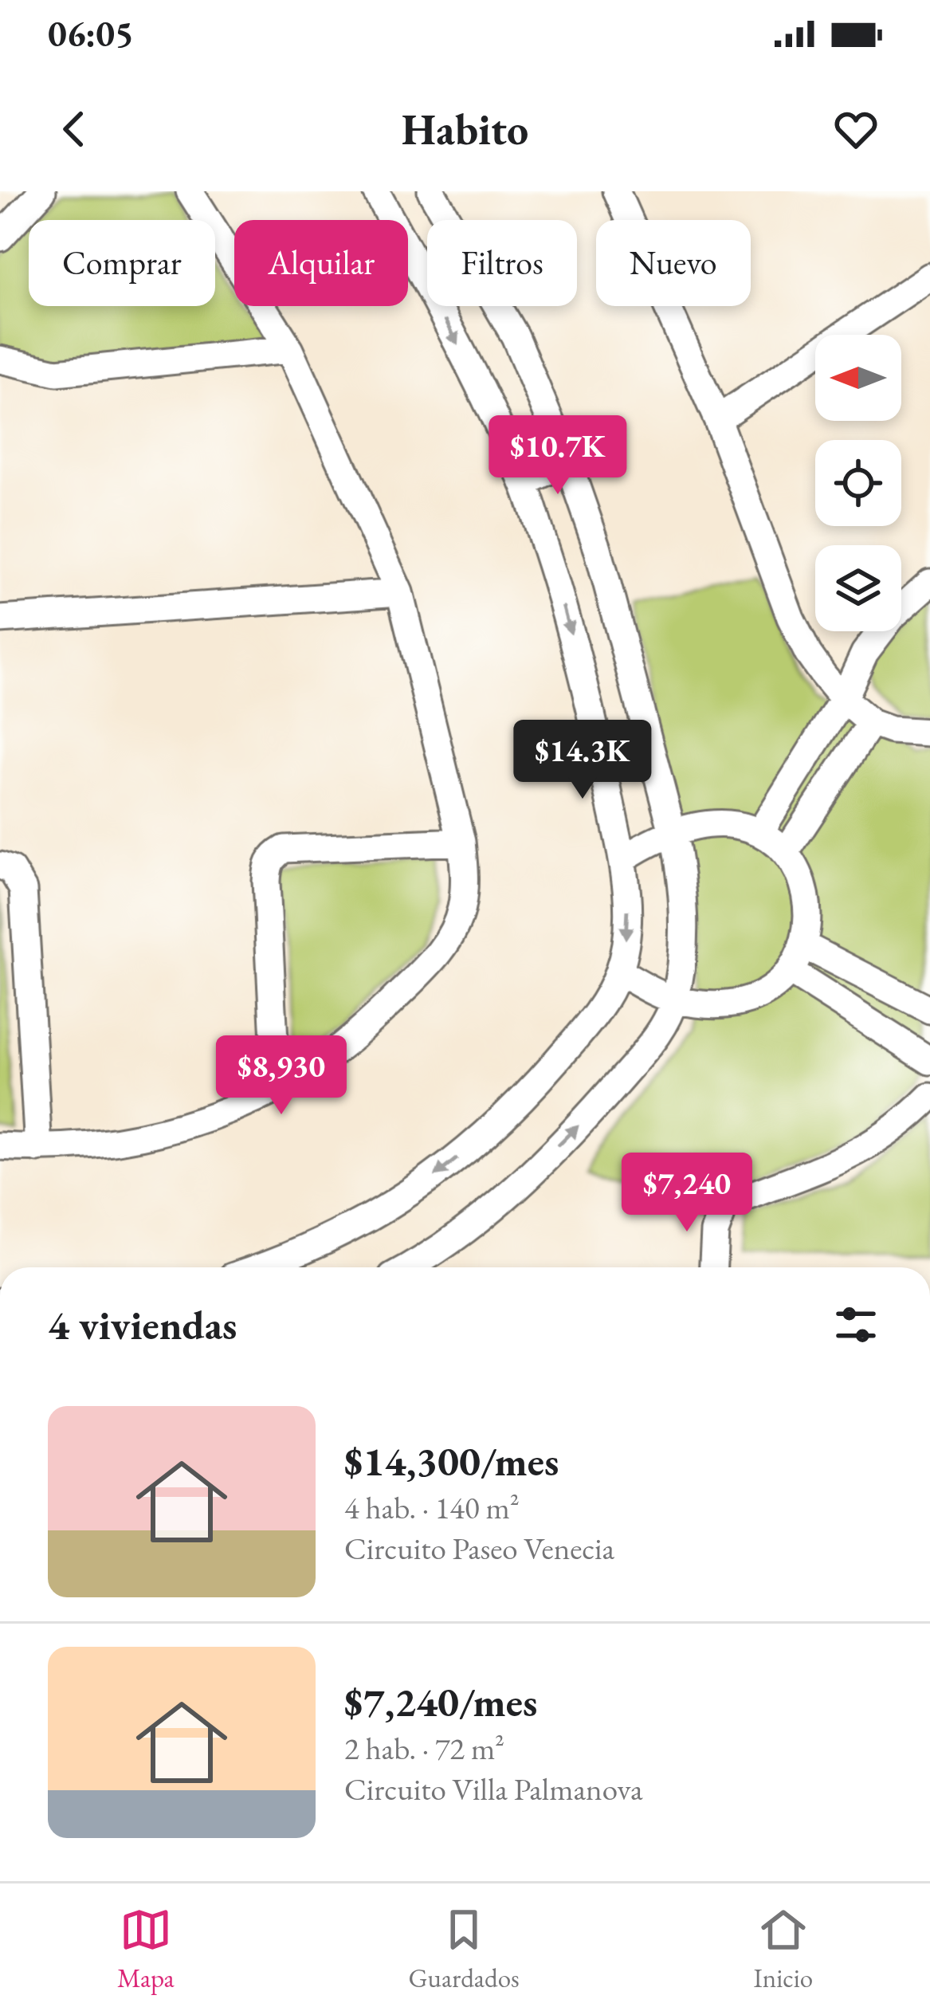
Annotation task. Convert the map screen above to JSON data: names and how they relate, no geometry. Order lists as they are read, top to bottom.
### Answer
{
  "north": "left",
  "page": {
    "status": "06:05",
    "header": "Habito",
    "chip": [
      "Comprar",
      "Alquilar",
      "Filtros",
      "Nuevo"
    ],
    "price": [
      "$10.7K",
      "$14.3K",
      "$8,930",
      "$7,240"
    ],
    "heading": "4 viviendas",
    "list": [
      {
        "name": "$14,300/mes",
        "note": "4 hab. · 140 m² · Circuito Paseo Venecia"
      },
      {
        "name": "$7,240/mes",
        "note": "2 hab. · 72 m² · Circuito Villa Palmanova"
      }
    ],
    "tabs": ["Mapa", "Guardados", "Inicio"]
  }
}
